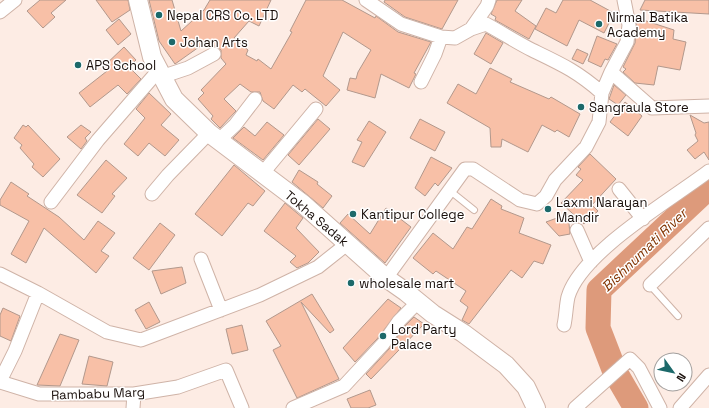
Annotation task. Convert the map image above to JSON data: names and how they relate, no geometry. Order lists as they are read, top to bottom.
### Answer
{
  "streets": {
    "main road": ["Tokha Sadak"],
    "street": ["Rambabu Marg"]
  },
  "water": ["Bishnumati River"],
  "places": [
    "Nepal CRS Co. LTD",
    "Nirmal Batika Academy",
    "Johan Arts",
    "APS School",
    "Sangraula Store",
    "Laxmi Narayan Mandir",
    "Kantipur College",
    "wholesale mart",
    "Lord Party Palace"
  ],
  "north": "bottom right"
}
